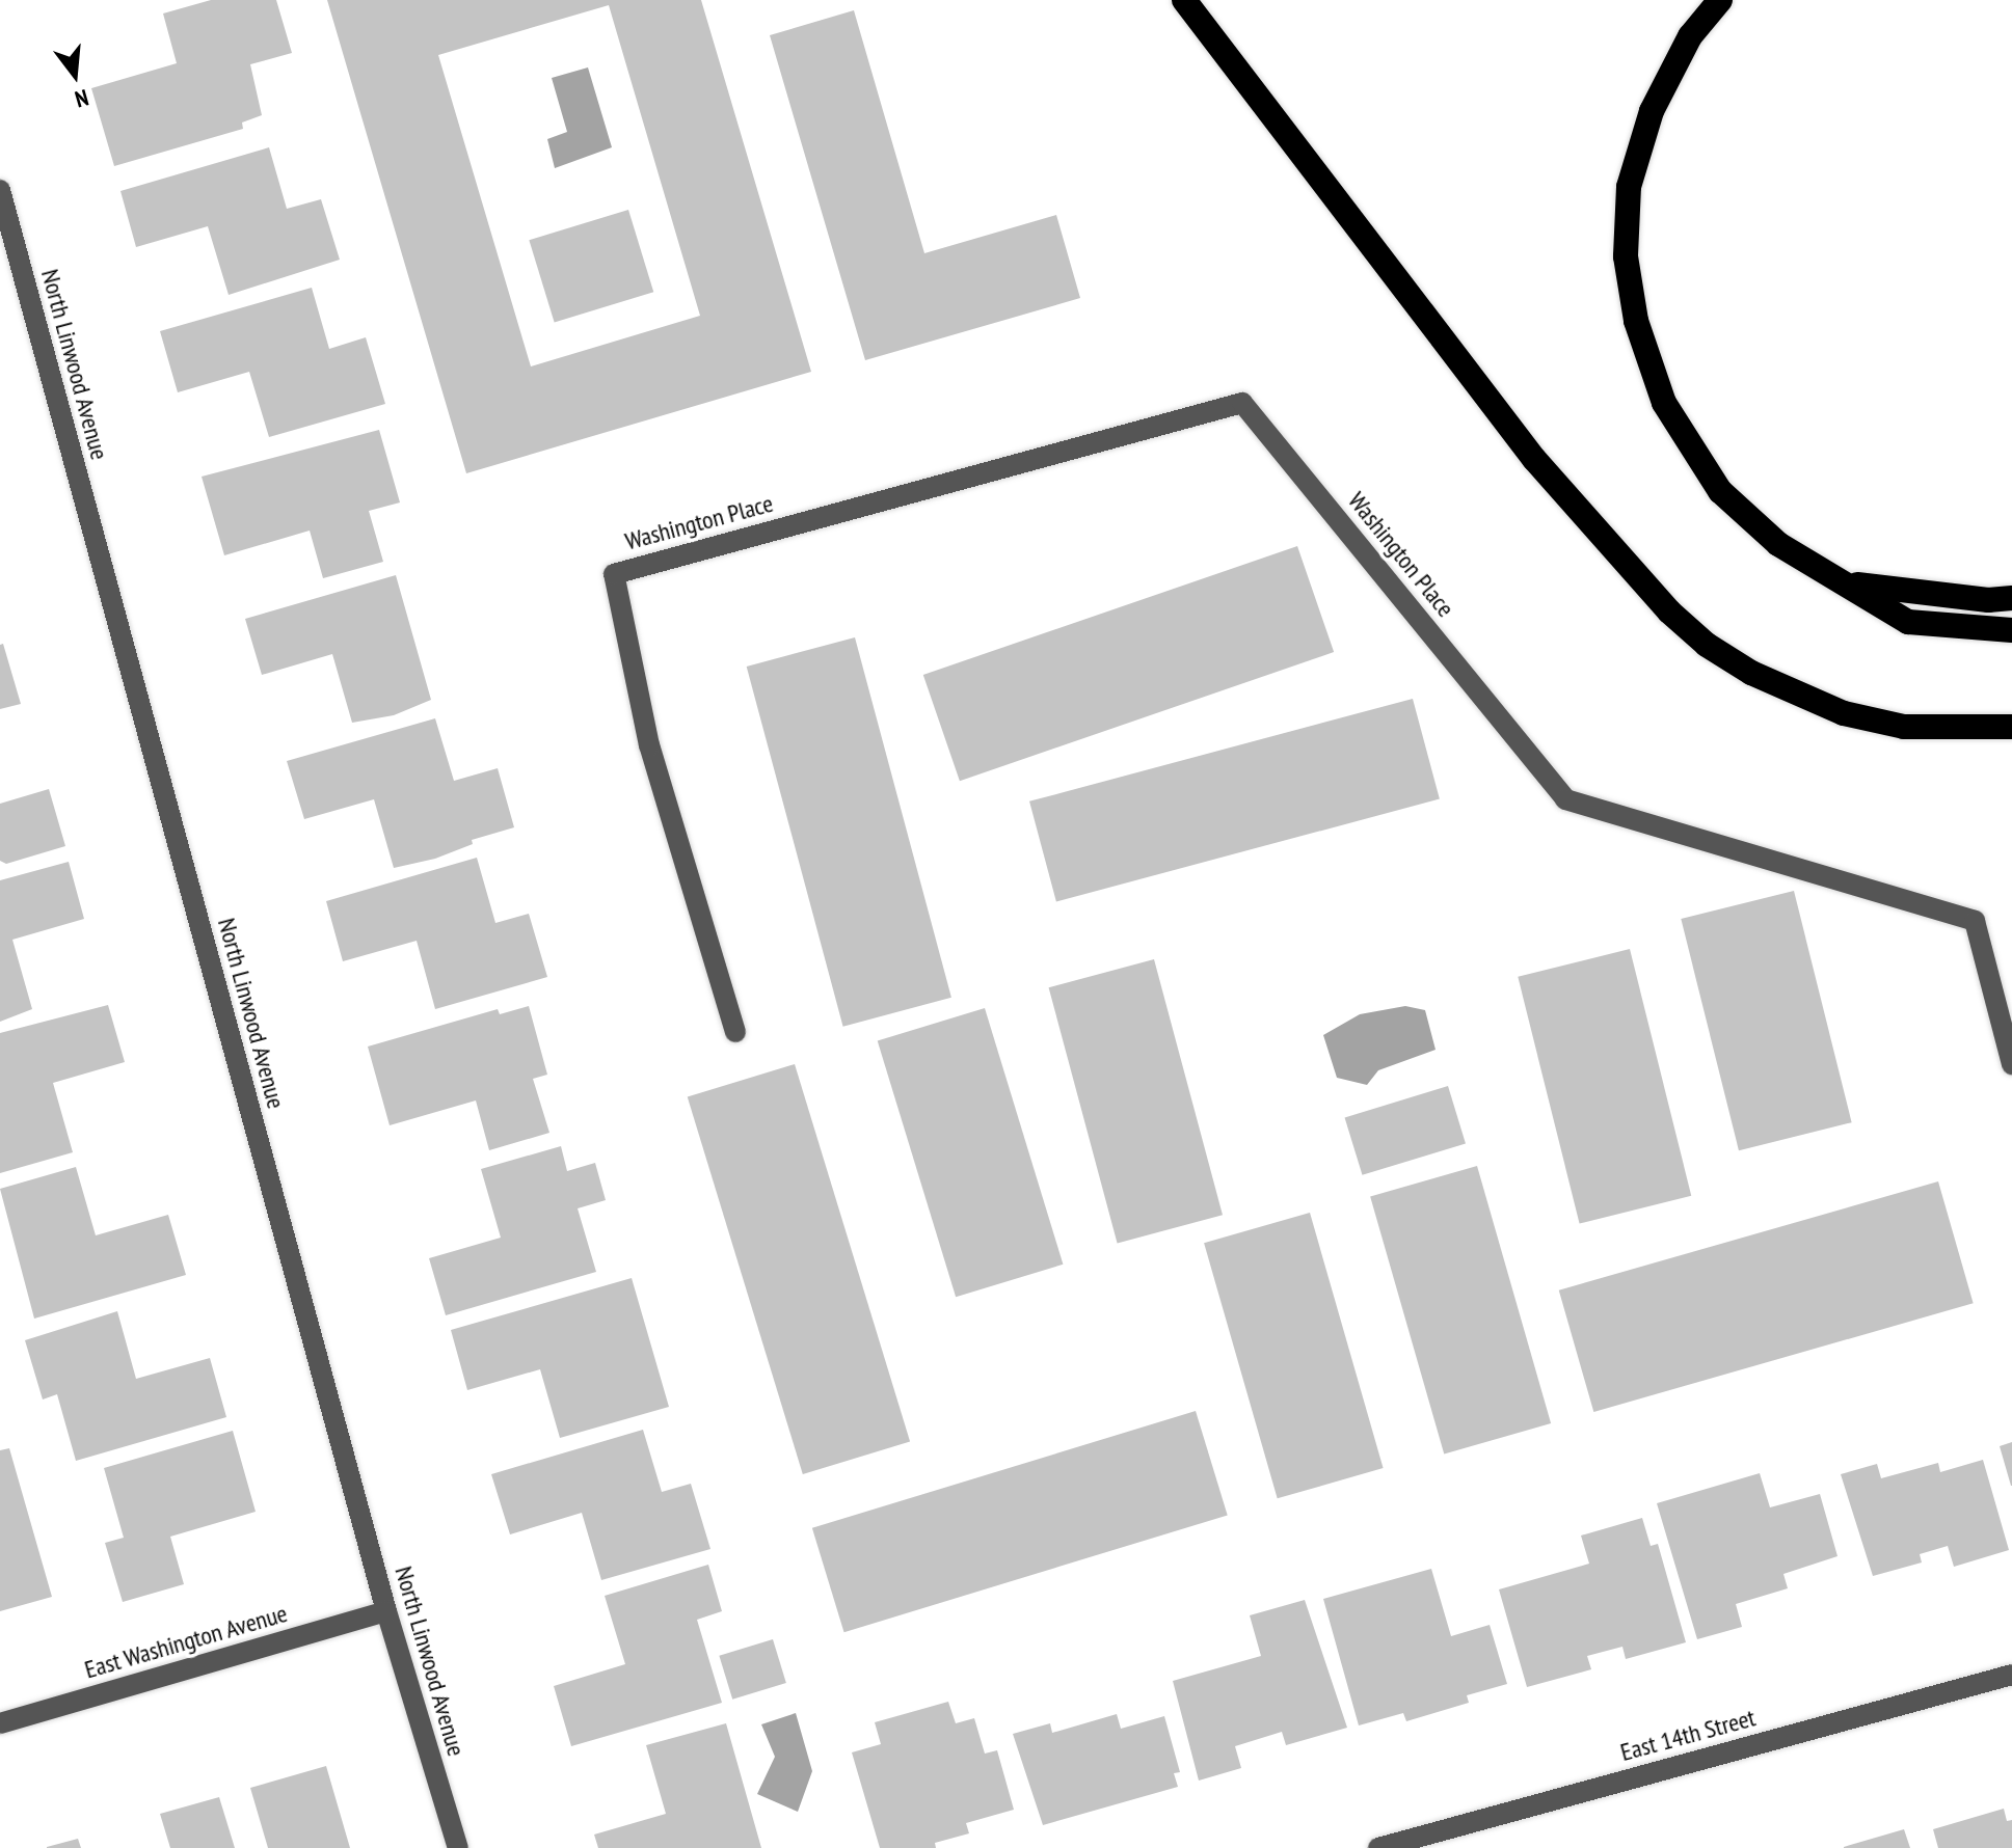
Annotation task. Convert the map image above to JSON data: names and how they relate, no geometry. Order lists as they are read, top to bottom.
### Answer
{
  "streets": {
    "street": [
      "North Linwood Avenue",
      "Washington Place",
      "East Washington Avenue",
      "East 14th Street"
    ]
  },
  "crossings": [
    ["North Linwood Avenue", "East Washington Avenue"]
  ],
  "north": "bottom"
}
